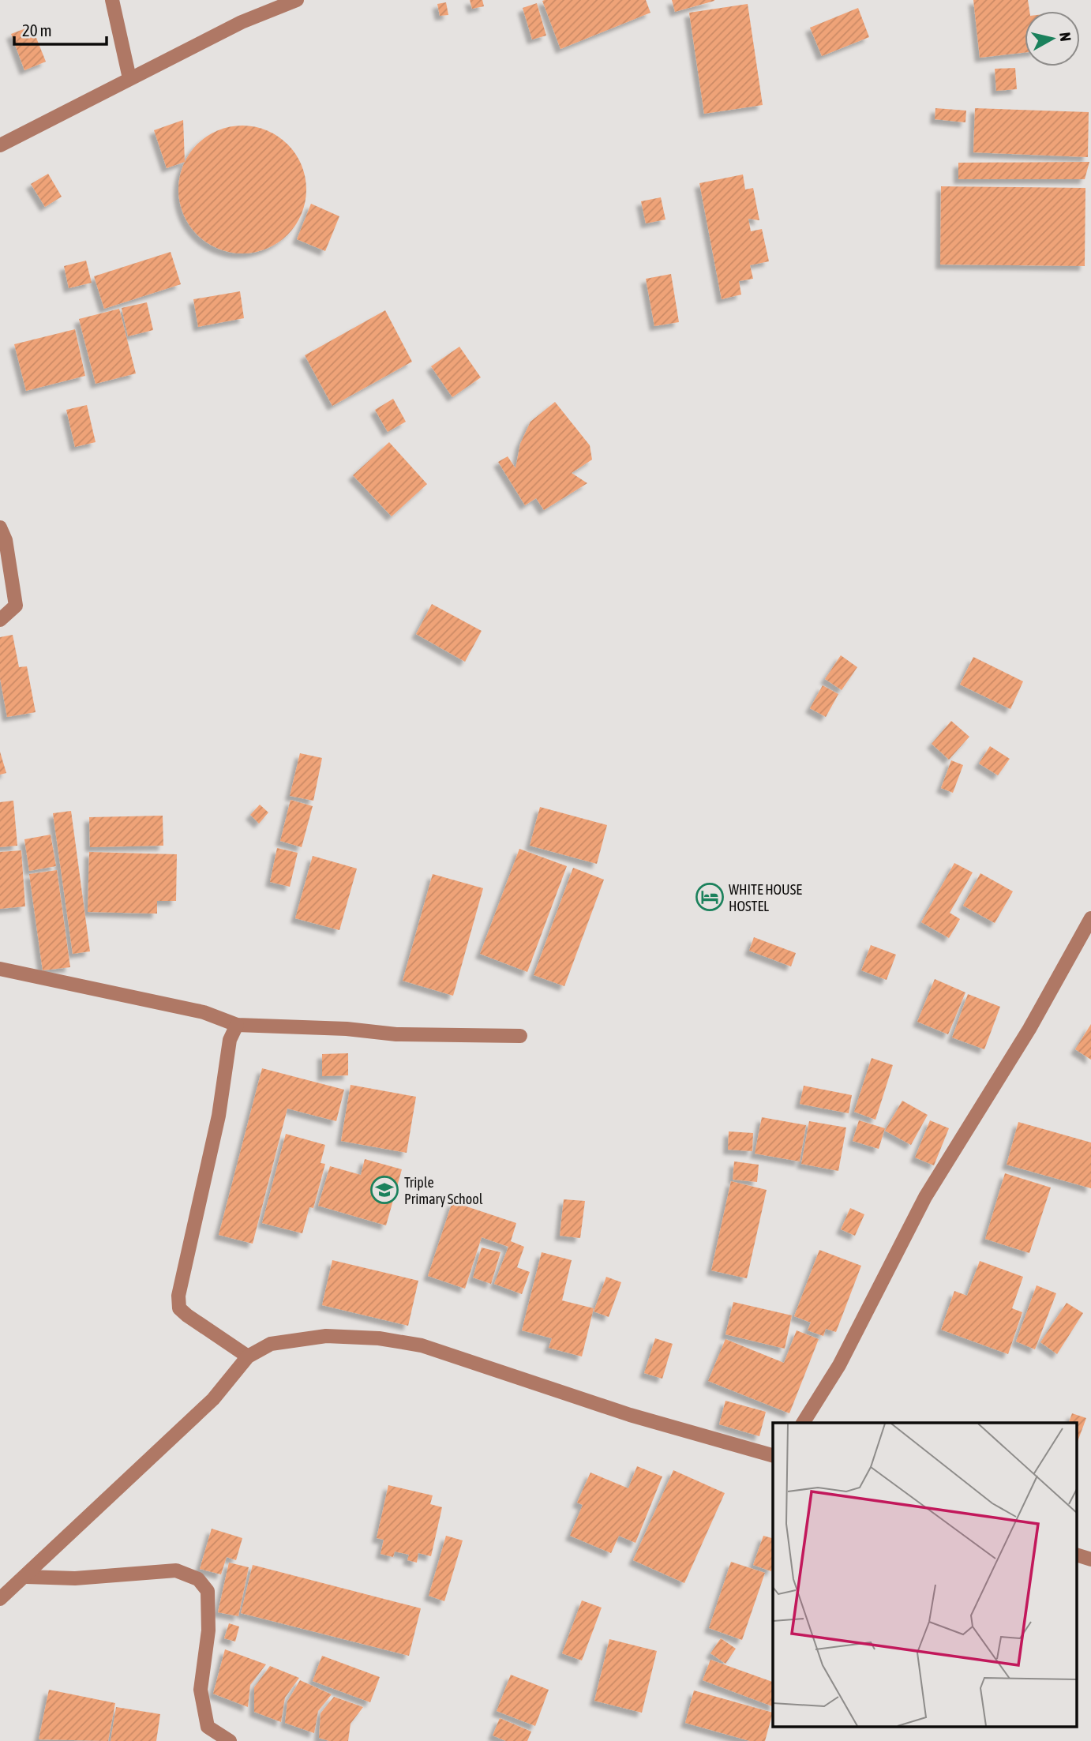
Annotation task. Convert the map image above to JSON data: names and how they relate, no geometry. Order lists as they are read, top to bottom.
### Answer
{
  "places": {
    "hotel": ["WHITE HOUSE HOSTEL"],
    "school or university": ["Triple Primary School"]
  },
  "scale_bar": "20 m",
  "north": "right"
}
